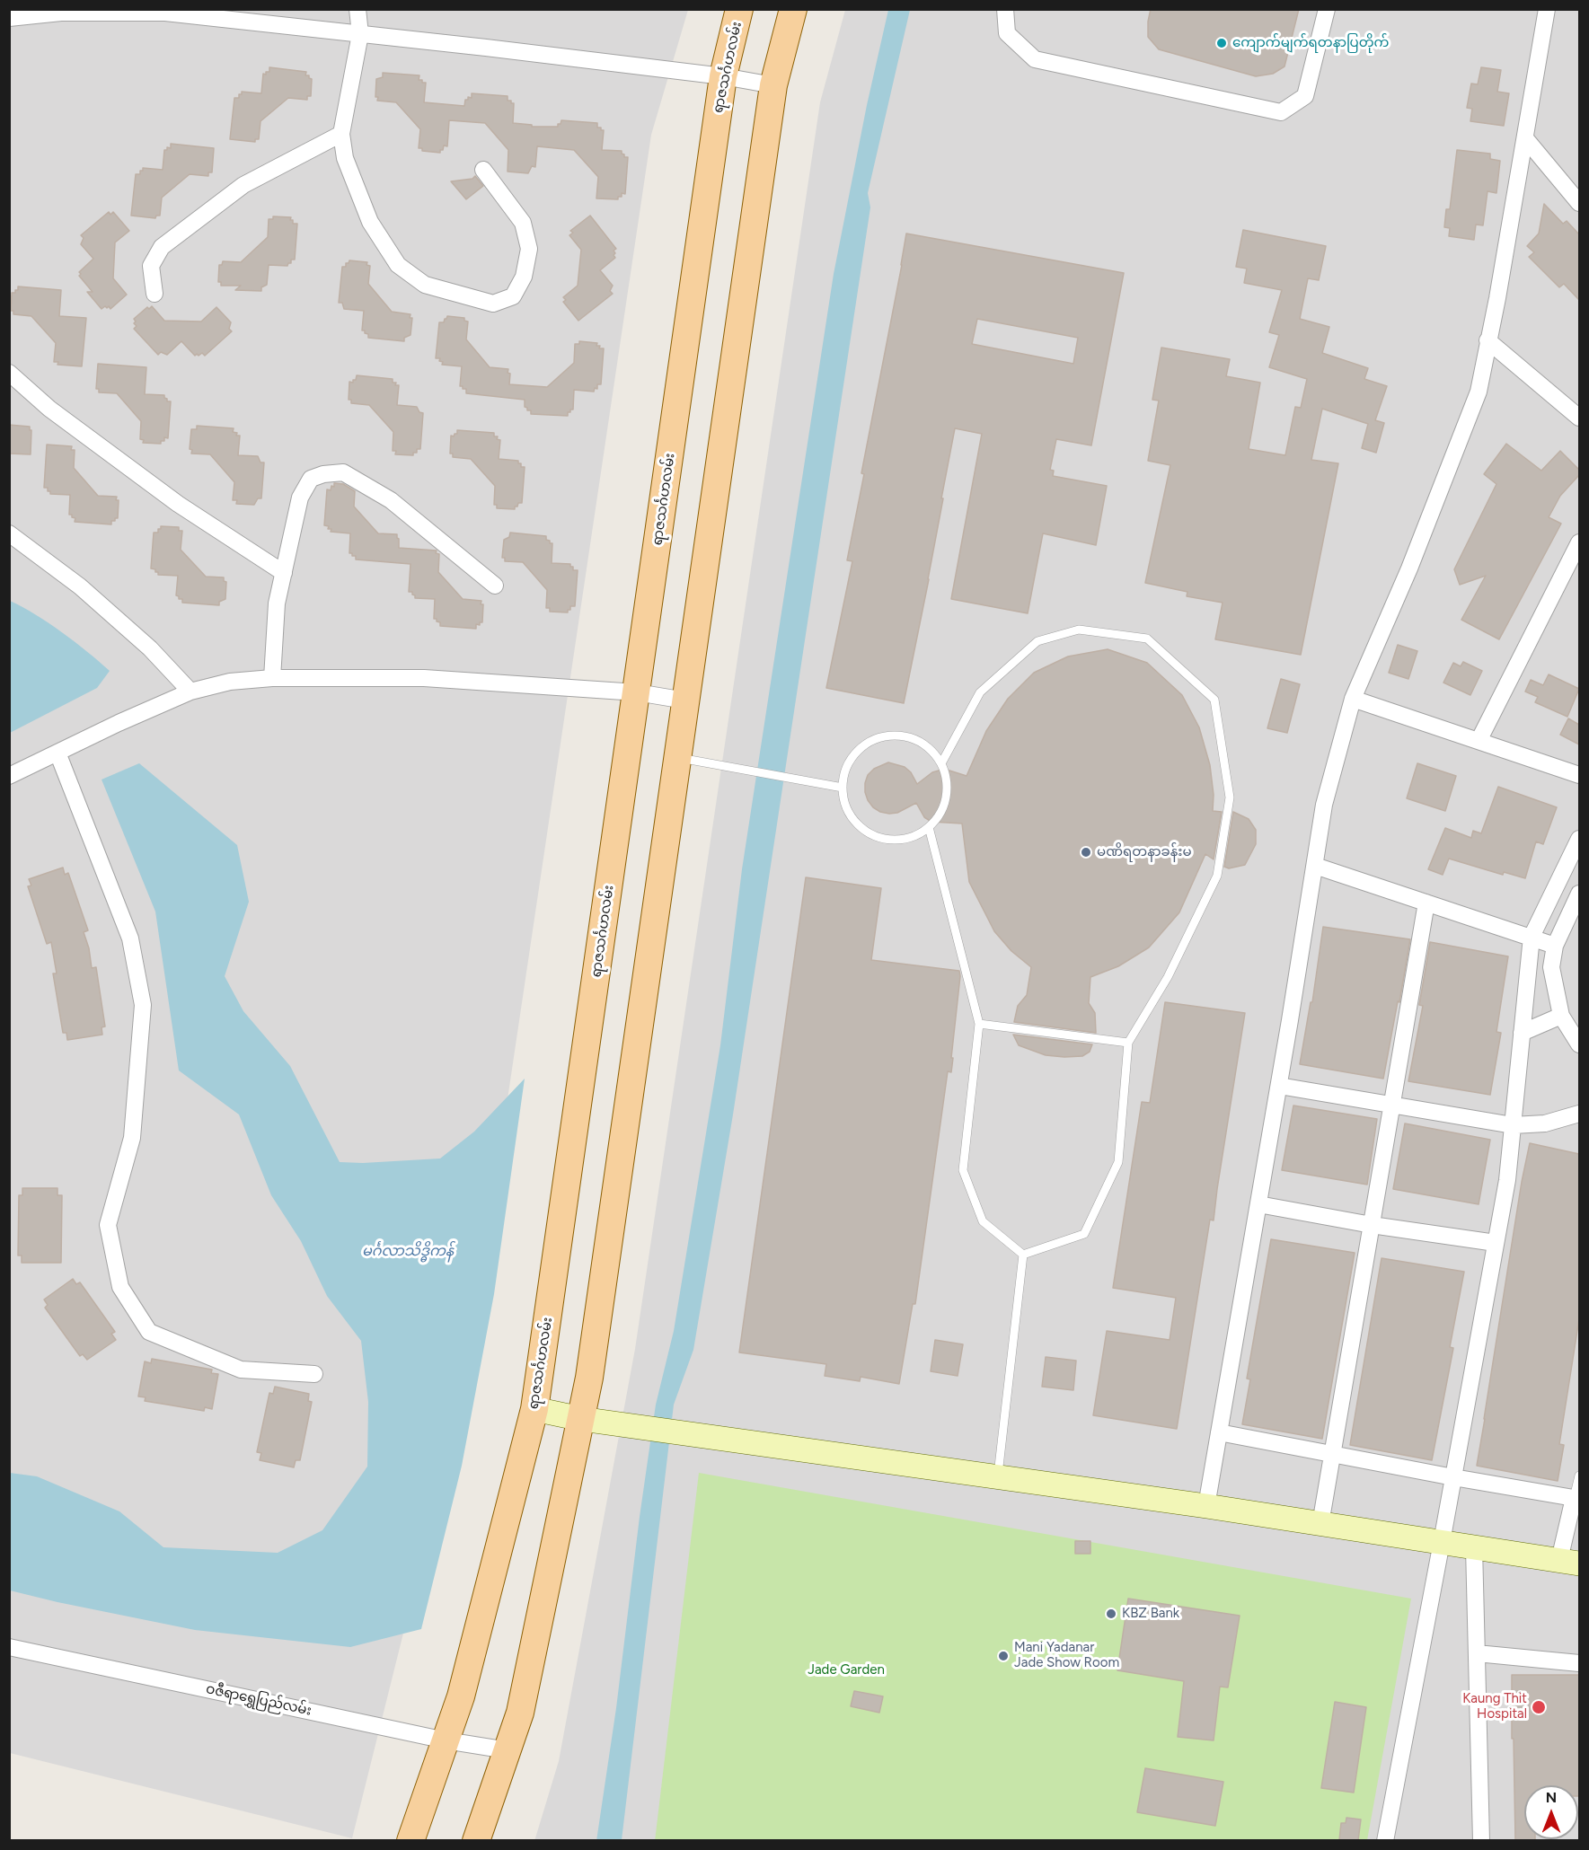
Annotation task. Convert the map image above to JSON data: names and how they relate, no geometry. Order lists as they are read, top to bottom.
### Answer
{
  "streets": {
    "main road": ["ရာဇသင်္ဂဟလမ်း"],
    "street": ["ဝဇီရာရွှေပြည်လမ်း"]
  },
  "crossings": [
    ["ရာဇသင်္ဂဟလမ်း", "ဝဇီရာရွှေပြည်လမ်း"]
  ],
  "water": ["မင်္ဂလာသိဒ္ဓိကန်"],
  "parks": ["Jade Garden"],
  "places": [
    "ကျောက်မျက်ရတနာပြတိုက်",
    "မဏိရတနာခန်းမ",
    "KBZ Bank",
    "Mani Yadanar Jade Show Room",
    "Kaung Thit Hospital"
  ],
  "north": "top"
}
